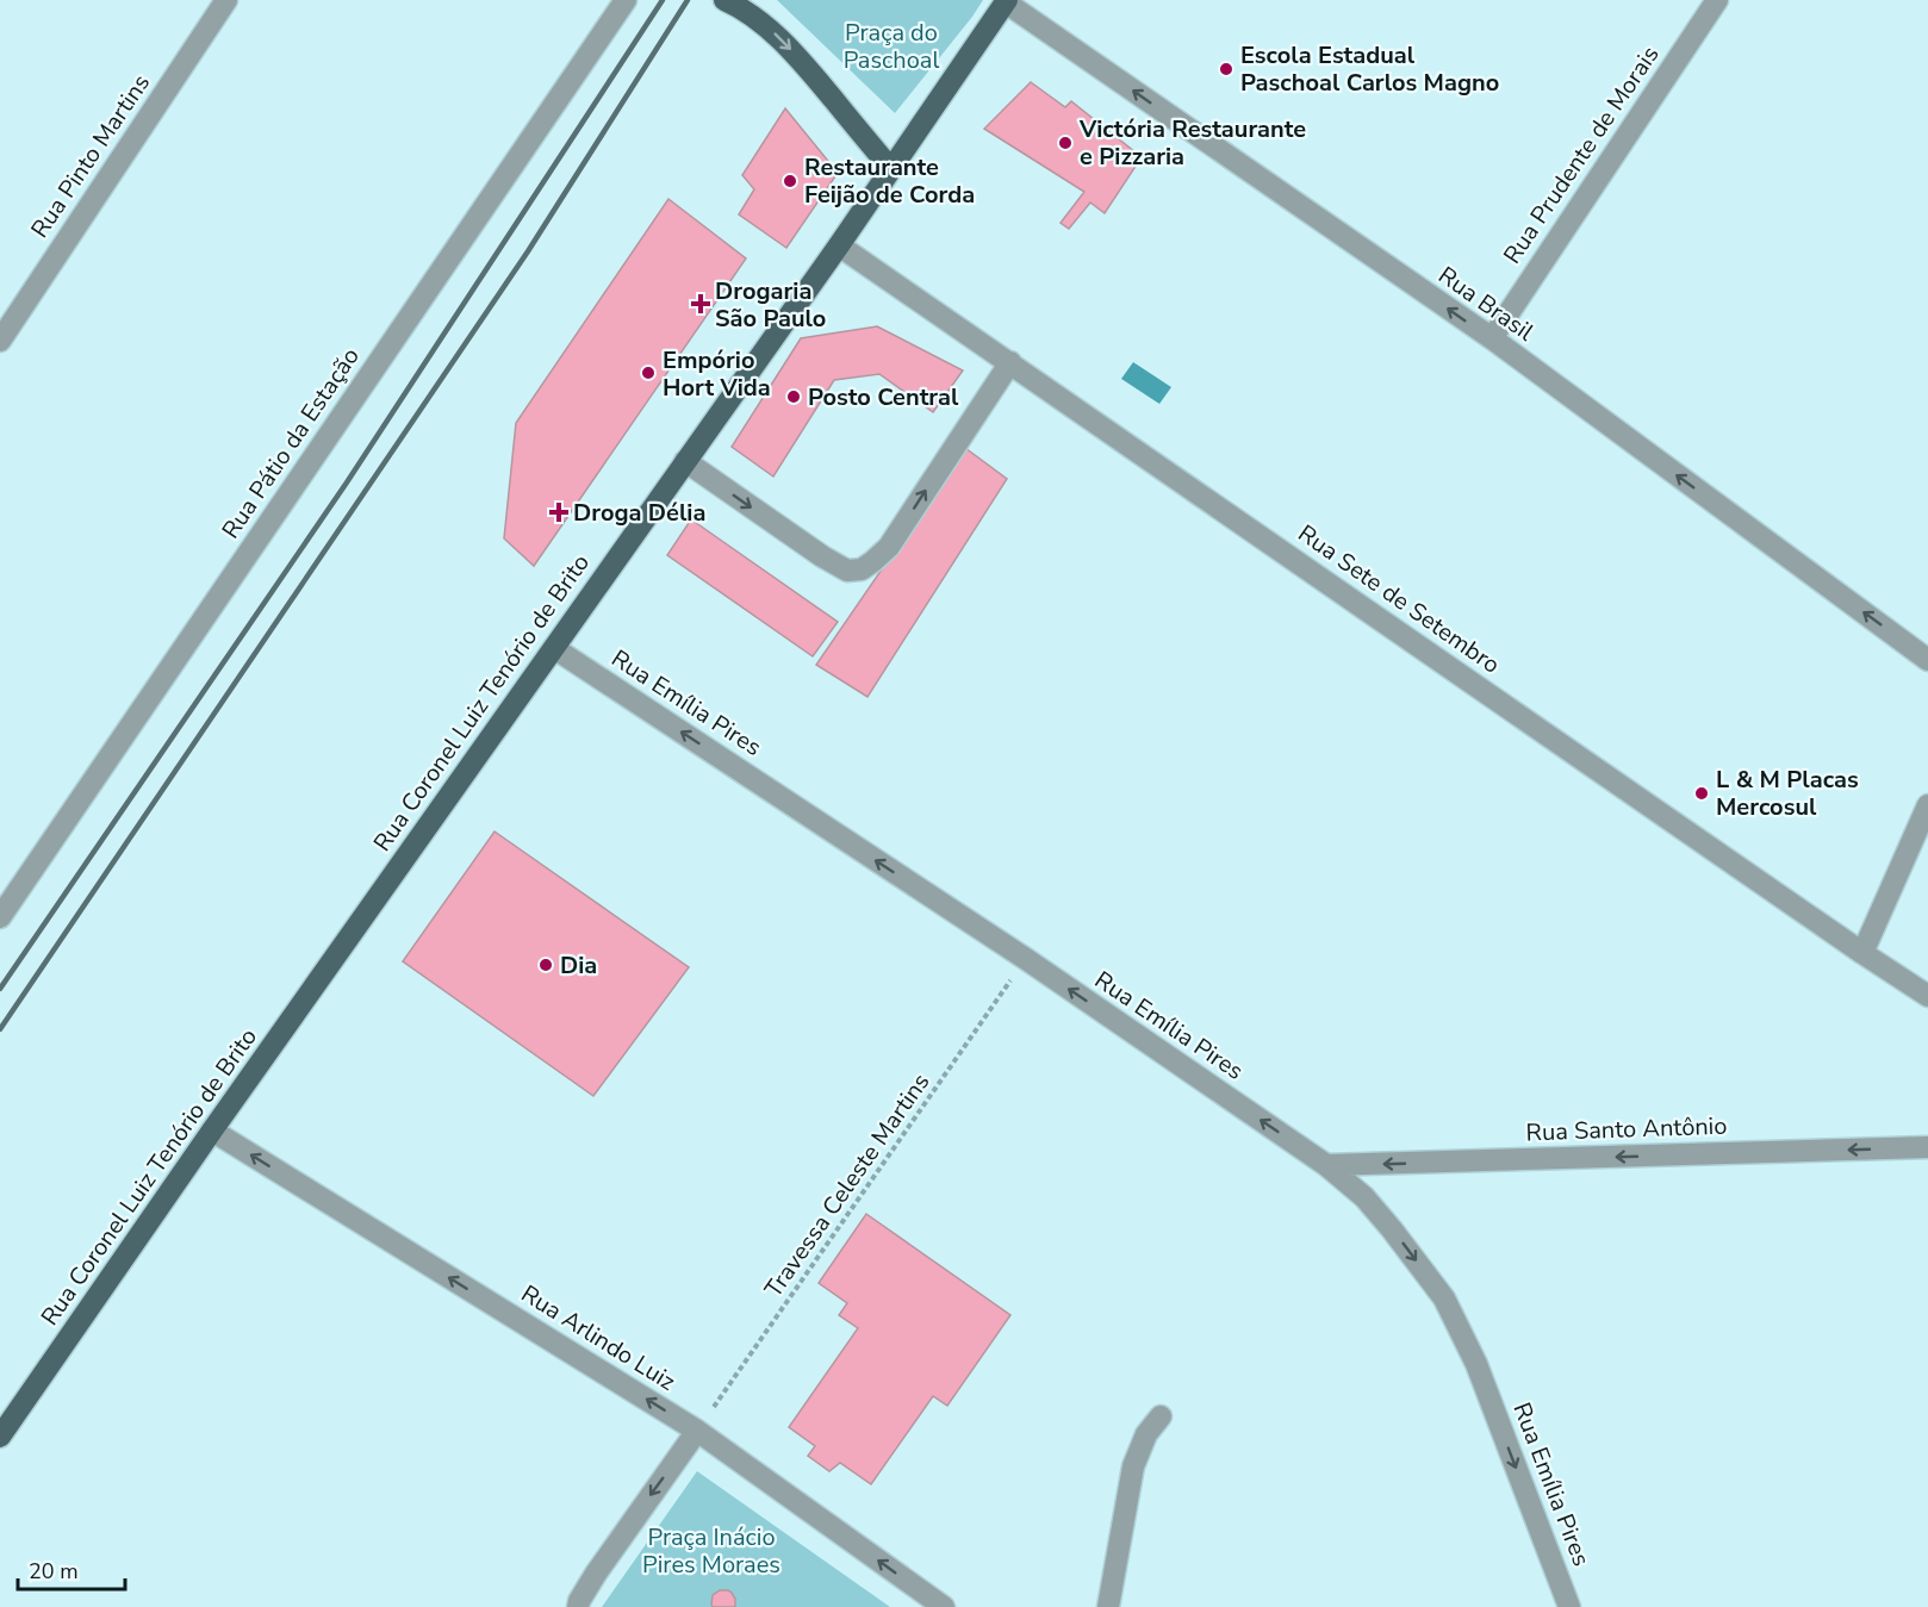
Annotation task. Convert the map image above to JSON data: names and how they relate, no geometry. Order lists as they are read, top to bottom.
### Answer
{
  "streets": {
    "main road": ["Rua Coronel Luiz Tenório de Brito"],
    "street": [
      "Rua Prudente de Morais",
      "Rua Pinto Martins",
      "Rua Brasil",
      "Rua Pátio da Estação",
      "Rua Sete de Setembro",
      "Rua Emília Pires",
      "Rua Santo Antônio",
      "Rua Arlindo Luiz"
    ],
    "path": ["Travessa Celeste Martins"]
  },
  "crossings": [
    ["Rua Prudente de Morais", "Rua Brasil"],
    ["Rua Brasil", "Rua Coronel Luiz Tenório de Brito"],
    ["Rua Sete de Setembro", "Rua Coronel Luiz Tenório de Brito"],
    ["Rua Coronel Luiz Tenório de Brito", "Rua Emília Pires"],
    ["Rua Coronel Luiz Tenório de Brito", "Rua Arlindo Luiz"],
    ["Rua Emília Pires", "Rua Santo Antônio"],
    ["Rua Emília Pires", "Travessa Celeste Martins"],
    ["Travessa Celeste Martins", "Rua Arlindo Luiz"]
  ],
  "one_way": ["Rua Brasil", "Rua Santo Antônio", "Rua Arlindo Luiz"],
  "parks": ["Praça do Paschoal", "Praça Inácio Pires Moraes"],
  "places": {
    "other": [
      "Escola Estadual Paschoal Carlos Magno",
      "Victória Restaurante e Pizzaria",
      "Restaurante Feijão de Corda",
      "Empório Hort Vida",
      "Posto Central",
      "L & M Placas Mercosul",
      "Dia"
    ],
    "health": ["Drogaria São Paulo", "Droga Délia"]
  },
  "scale_bar": "20 m"
}
